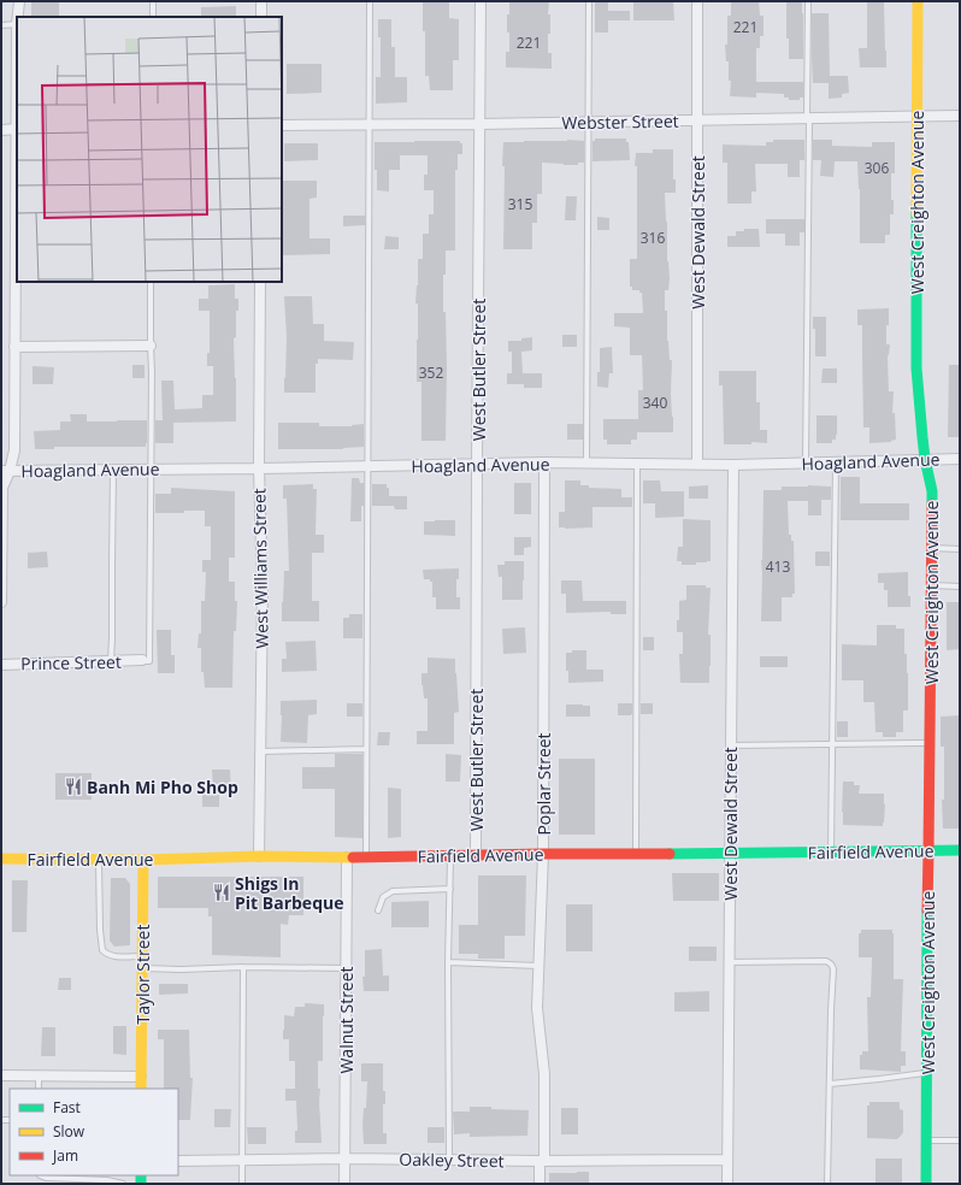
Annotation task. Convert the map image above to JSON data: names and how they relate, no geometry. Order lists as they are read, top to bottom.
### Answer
{
  "streets": {
    "main road": ["West Creighton Avenue", "Fairfield Avenue", "Taylor Street"],
    "street": [
      "Webster Street",
      "West Dewald Street",
      "West Butler Street",
      "Hoagland Avenue",
      "West Williams Street",
      "Prince Street",
      "Poplar Street",
      "Walnut Street",
      "Oakley Street"
    ]
  },
  "crossings": [
    ["Webster Street", "West Creighton Avenue"],
    ["Webster Street", "West Dewald Street"],
    ["Webster Street", "West Butler Street"],
    ["West Creighton Avenue", "Hoagland Avenue"],
    ["West Creighton Avenue", "Fairfield Avenue"],
    ["West Dewald Street", "Hoagland Avenue"],
    ["West Dewald Street", "Fairfield Avenue"],
    ["West Dewald Street", "Oakley Street"],
    ["West Butler Street", "Hoagland Avenue"],
    ["West Butler Street", "Fairfield Avenue"],
    ["Hoagland Avenue", "West Williams Street"],
    ["Hoagland Avenue", "Poplar Street"],
    ["West Williams Street", "Fairfield Avenue"],
    ["Poplar Street", "Fairfield Avenue"],
    ["Poplar Street", "Oakley Street"],
    ["Fairfield Avenue", "Taylor Street"],
    ["Fairfield Avenue", "Walnut Street"],
    ["Walnut Street", "Oakley Street"]
  ],
  "places": {
    "restaurant": ["Banh Mi Pho Shop", "Shigs In Pit Barbeque"]
  },
  "house_numbers": [
    "221",
    "221",
    "306",
    "315",
    "316",
    "352",
    "340",
    "413"
  ],
  "legend": ["Fast", "Slow", "Jam"]
}
